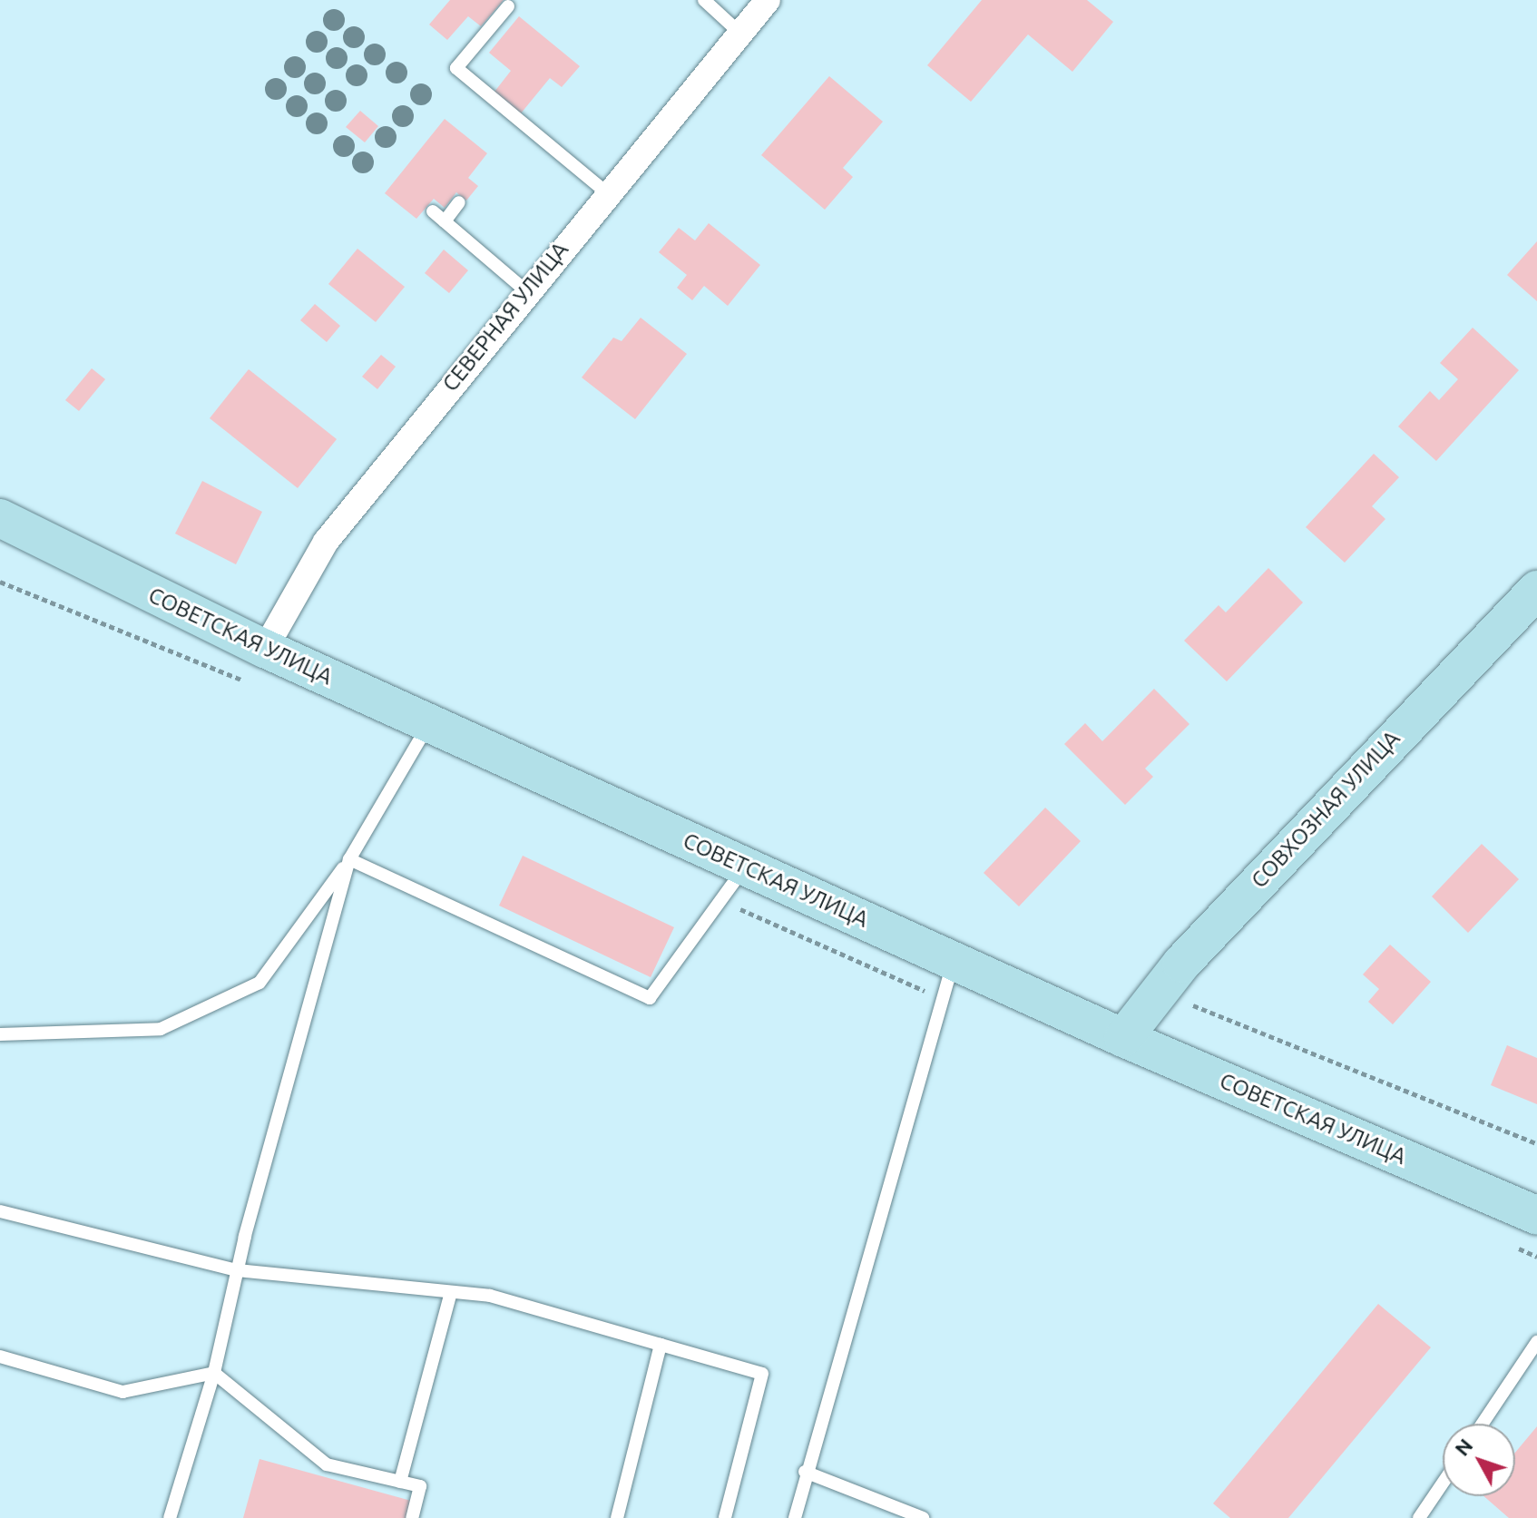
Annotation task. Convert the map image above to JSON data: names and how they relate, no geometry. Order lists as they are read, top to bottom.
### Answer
{
  "streets": {
    "main road": ["СОВЕТСКАЯ УЛИЦА", "СОВХОЗНАЯ УЛИЦА"],
    "street": ["СЕВЕРНАЯ УЛИЦА"]
  },
  "crossings": [
    ["СЕВЕРНАЯ УЛИЦА", "СОВЕТСКАЯ УЛИЦА"],
    ["СОВЕТСКАЯ УЛИЦА", "СОВХОЗНАЯ УЛИЦА"]
  ],
  "north": "top left"
}
